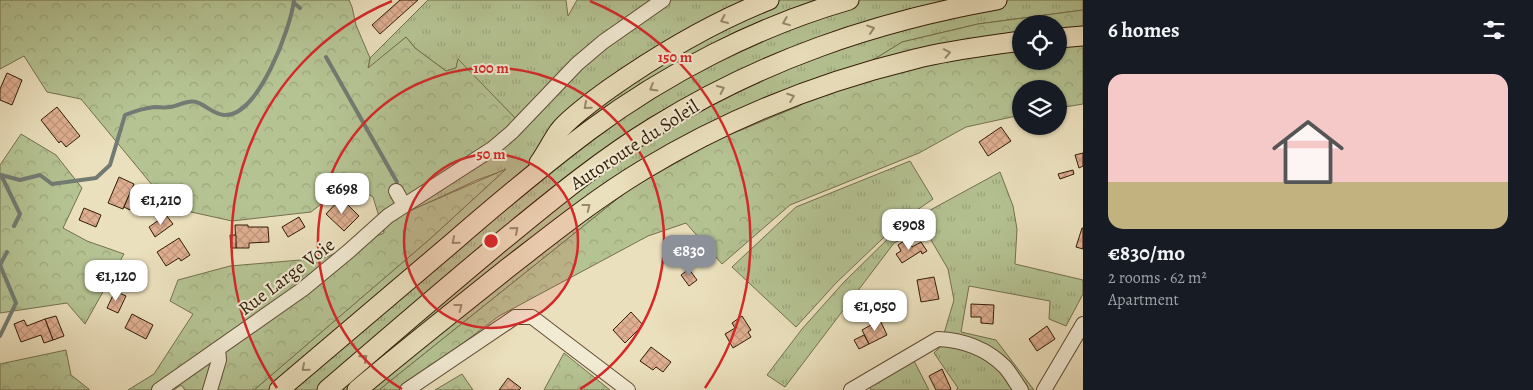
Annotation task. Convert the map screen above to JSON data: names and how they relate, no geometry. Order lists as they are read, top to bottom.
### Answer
{
  "streets": {
    "highway": ["Autoroute du Soleil"],
    "street": ["Rue Large Voie"]
  },
  "page": {
    "heading": "6 homes",
    "list": [
      {
        "name": "€830/mo",
        "note": "2 rooms · 62 m² · Apartment"
      }
    ],
    "price": [
      "€698",
      "€1,210",
      "€908",
      "€830",
      "€1,120",
      "€1,050"
    ]
  },
  "rings": ["150 m", "100 m", "50 m"]
}
